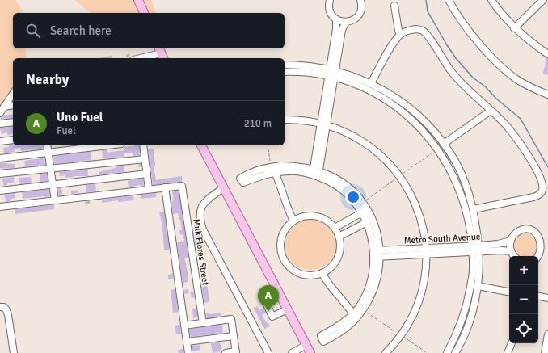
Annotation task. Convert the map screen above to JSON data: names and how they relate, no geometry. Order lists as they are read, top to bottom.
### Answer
{
  "streets": {
    "street": ["Metro South Avenue", "Milk Flores Street"]
  },
  "page": {
    "search": "Search here",
    "heading": "Nearby",
    "list": [
      {
        "mark": "A",
        "name": "Uno Fuel",
        "note": "Fuel",
        "value": "210 m"
      }
    ],
    "map_buttons": ["+", "−"],
    "pins": "A"
  }
}
